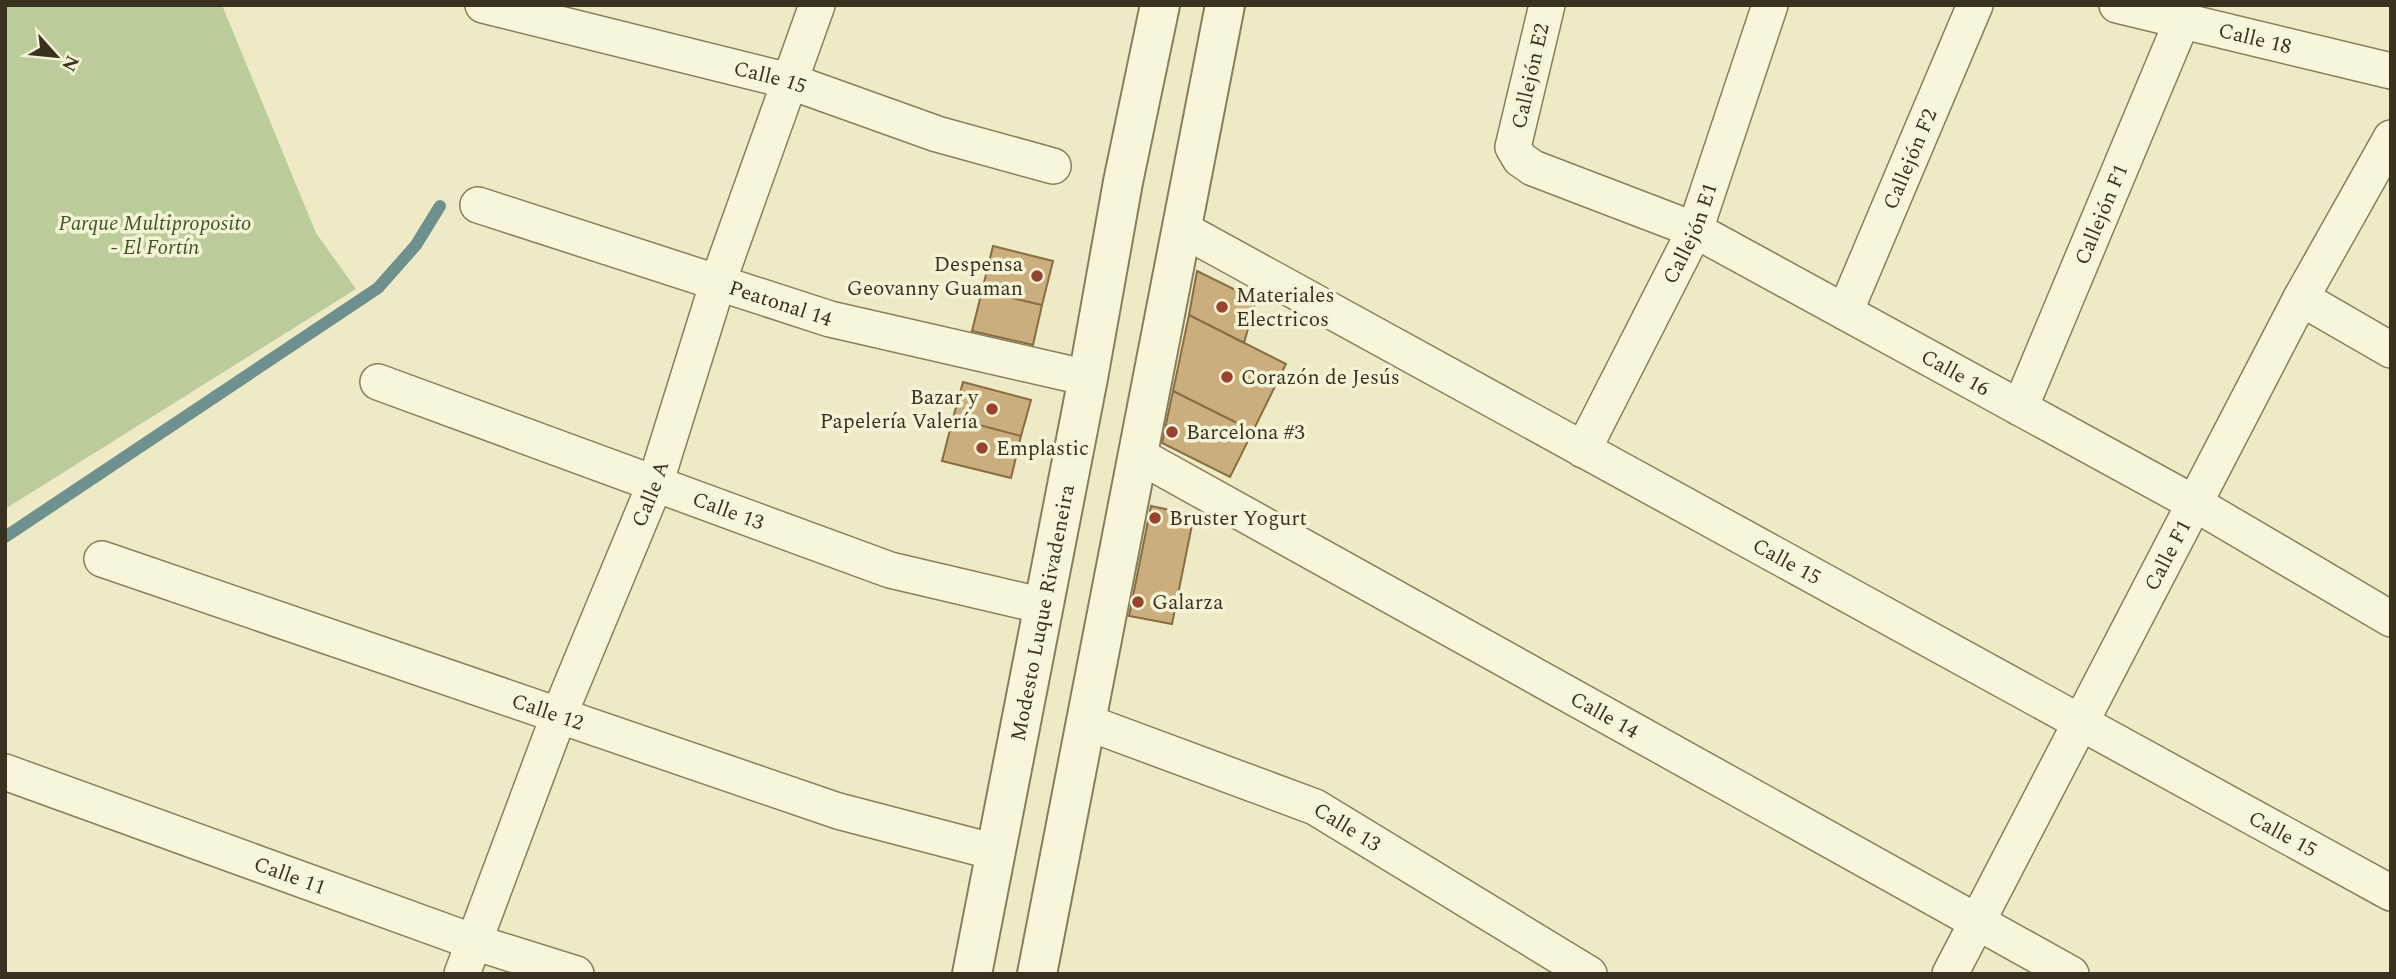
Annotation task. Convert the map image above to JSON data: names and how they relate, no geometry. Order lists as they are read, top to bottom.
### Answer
{
  "streets": {
    "street": [
      "Calle 18",
      "Callejón E2",
      "Calle 15",
      "Callejón F2",
      "Callejón F1",
      "Callejón E1",
      "Peatonal 14",
      "Calle 16",
      "Calle A",
      "Calle 13",
      "Calle F1",
      "Modesto Luque Rivadeneira",
      "Calle 12",
      "Calle 14",
      "Calle 11"
    ]
  },
  "crossings": [
    ["Calle 18", "Callejón F1"],
    ["Callejón E2", "Calle 16"],
    ["Calle 15", "Callejón E1"],
    ["Calle 15", "Calle A"],
    ["Calle 15", "Calle F1"],
    ["Callejón F2", "Calle 16"],
    ["Callejón F1", "Calle 16"],
    ["Callejón E1", "Calle 16"],
    ["Peatonal 14", "Calle A"],
    ["Peatonal 14", "Modesto Luque Rivadeneira"],
    ["Calle 16", "Calle F1"],
    ["Calle A", "Calle 13"],
    ["Calle A", "Calle 12"],
    ["Calle A", "Calle 11"],
    ["Calle 13", "Modesto Luque Rivadeneira"],
    ["Calle F1", "Calle 14"],
    ["Modesto Luque Rivadeneira", "Calle 12"]
  ],
  "parks": ["Parque Multiproposito - El Fortín"],
  "places": [
    "Despensa Geovanny Guaman",
    "Materiales Electricos",
    "Corazón de Jesús",
    "Bazar y Papelería Valería",
    "Barcelona #3",
    "Emplastic",
    "Bruster Yogurt",
    "Galarza"
  ],
  "north": "bottom right"
}
